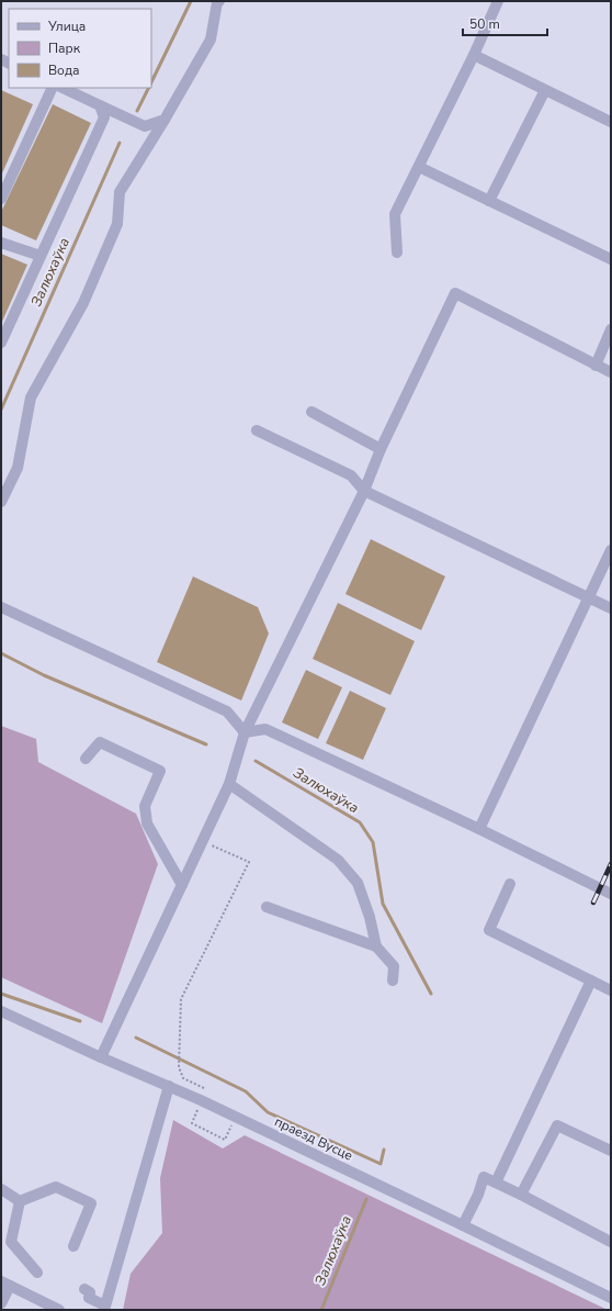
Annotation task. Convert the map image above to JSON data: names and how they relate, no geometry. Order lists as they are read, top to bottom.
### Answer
{
  "streets": {
    "street": ["праезд Вусце"]
  },
  "water": ["Залюхаўка"],
  "legend": ["Улица", "Парк", "Вода"],
  "scale_bar": "50 m"
}
